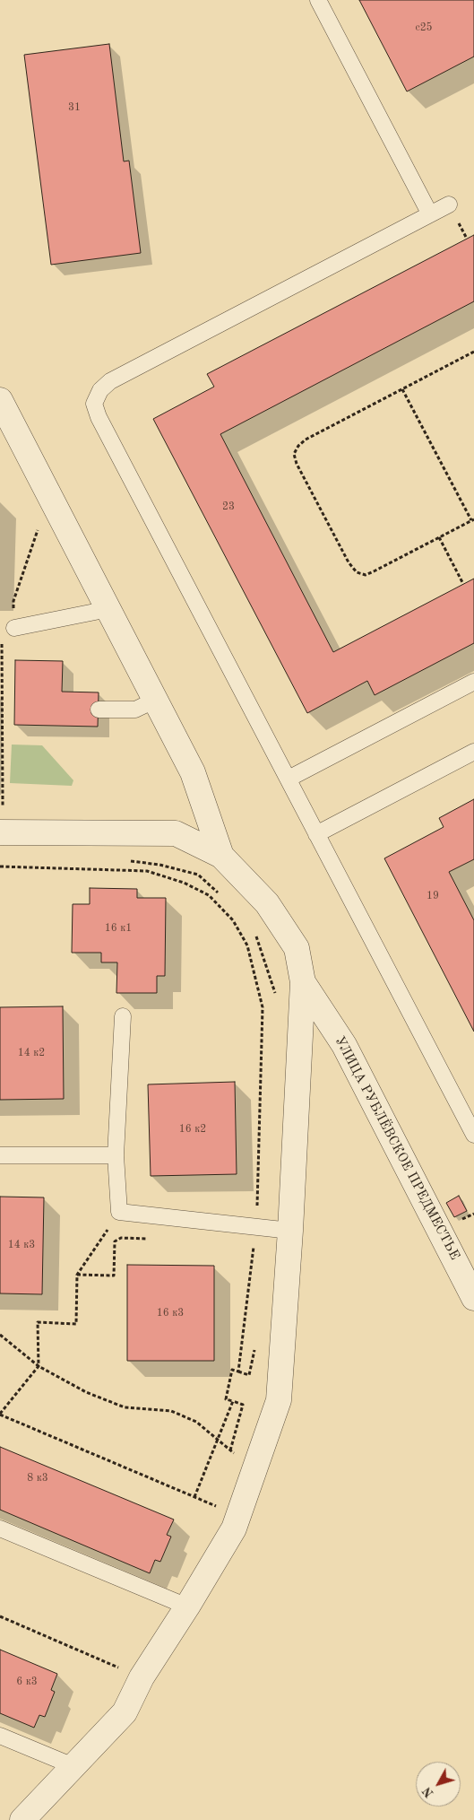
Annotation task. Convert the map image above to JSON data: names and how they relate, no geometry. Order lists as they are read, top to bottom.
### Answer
{
  "streets": {
    "street": ["УЛИЦА РУБЛЁВСКОЕ ПРЕДМЕСТЬЕ"]
  },
  "house_numbers": [
    "с25",
    "31",
    "23",
    "19",
    "16 к1",
    "14 к2",
    "16 к2",
    "14 к3",
    "16 к3",
    "8 к3",
    "6 к3"
  ],
  "north": "bottom left"
}
